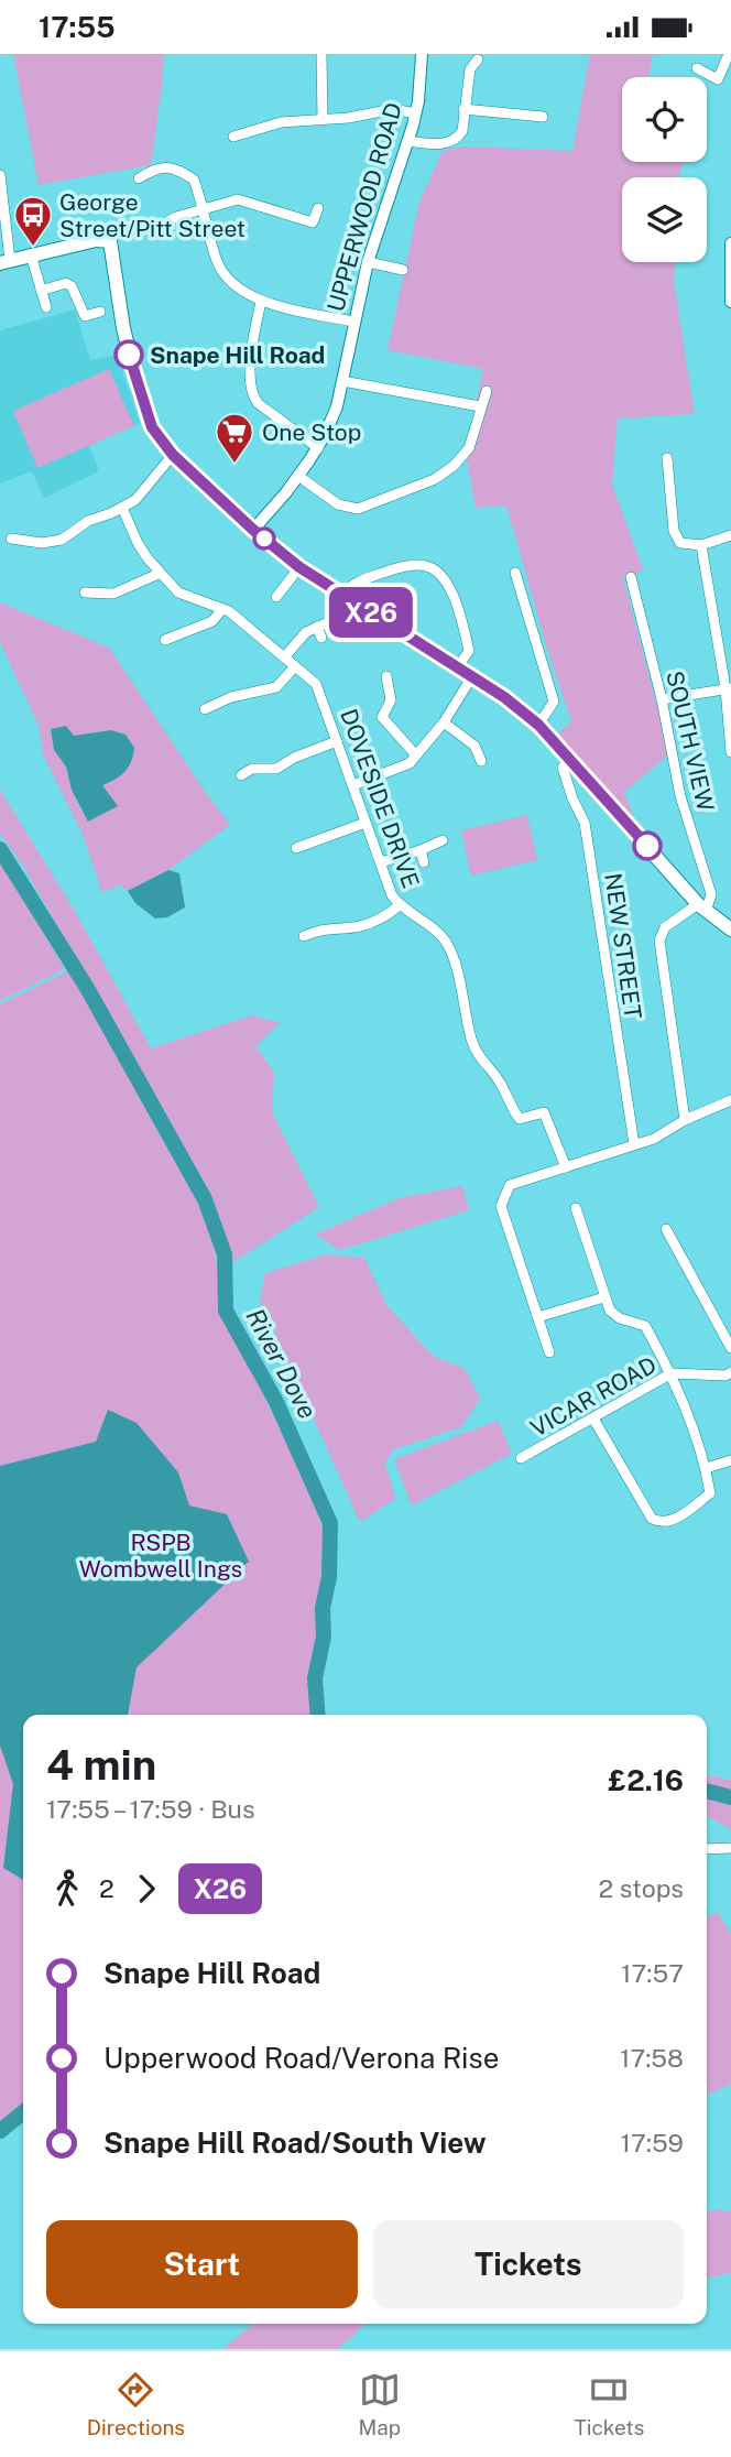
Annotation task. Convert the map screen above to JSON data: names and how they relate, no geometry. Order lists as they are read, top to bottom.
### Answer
{
  "streets": {
    "street": [
      "UPPERWOOD ROAD",
      "SOUTH VIEW",
      "DOVESIDE DRIVE",
      "NEW STREET",
      "VICAR ROAD"
    ]
  },
  "water": ["River Dove"],
  "parks": ["RSPB Wombwell Ings"],
  "places": {
    "bus stop": ["George Street/Pitt Street"],
    "other": ["Snape Hill Road"],
    "supermarket": ["One Stop"]
  },
  "lines": ["bus line X26"],
  "page": {
    "status": "17:55",
    "on_map": "X26",
    "heading": ["4 min", "17:55 – 17:59 · Bus", "£2.16"],
    "legs": ["2", "X26", "2 stops"],
    "list": [
      {
        "name": "Snape Hill Road",
        "value": "17:57"
      },
      {
        "name": "Upperwood Road/Verona Rise",
        "value": "17:58"
      },
      {
        "name": "Snape Hill Road/South View",
        "value": "17:59"
      }
    ],
    "buttons": ["Start", "Tickets"],
    "tabs": ["Directions", "Map", "Tickets"]
  }
}
